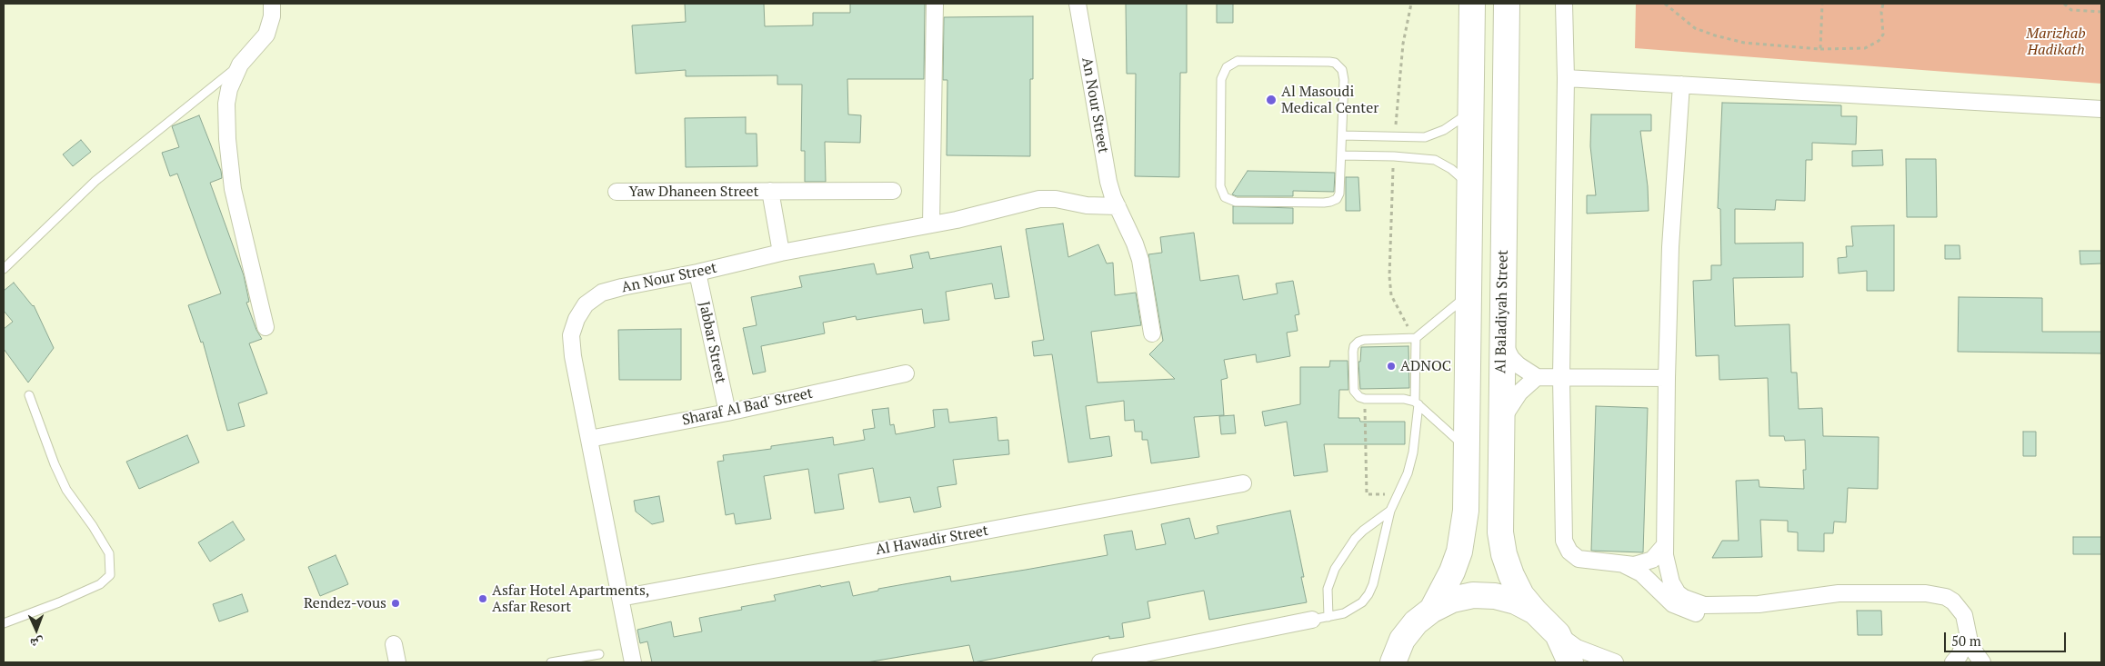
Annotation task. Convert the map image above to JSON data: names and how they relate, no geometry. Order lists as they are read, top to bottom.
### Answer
{
  "streets": {
    "main road": ["Al Baladiyah Street"],
    "street": [
      "An Nour Street",
      "Yaw Dhaneen Street",
      "Jabbar Street",
      "Sharaf Al Bad' Street",
      "Al Hawadir Street"
    ]
  },
  "crossings": [
    ["An Nour Street", "Yaw Dhaneen Street"],
    ["An Nour Street", "Jabbar Street"],
    ["An Nour Street", "Sharaf Al Bad' Street"],
    ["An Nour Street", "Al Hawadir Street"],
    ["Jabbar Street", "Sharaf Al Bad' Street"]
  ],
  "parks": ["Marizhab Hadikath"],
  "places": [
    "Al Masoudi Medical Center",
    "ADNOC",
    "Asfar Hotel Apartments, Asfar Resort",
    "Rendez-vous"
  ],
  "scale_bar": "50 m",
  "north": "bottom"
}
